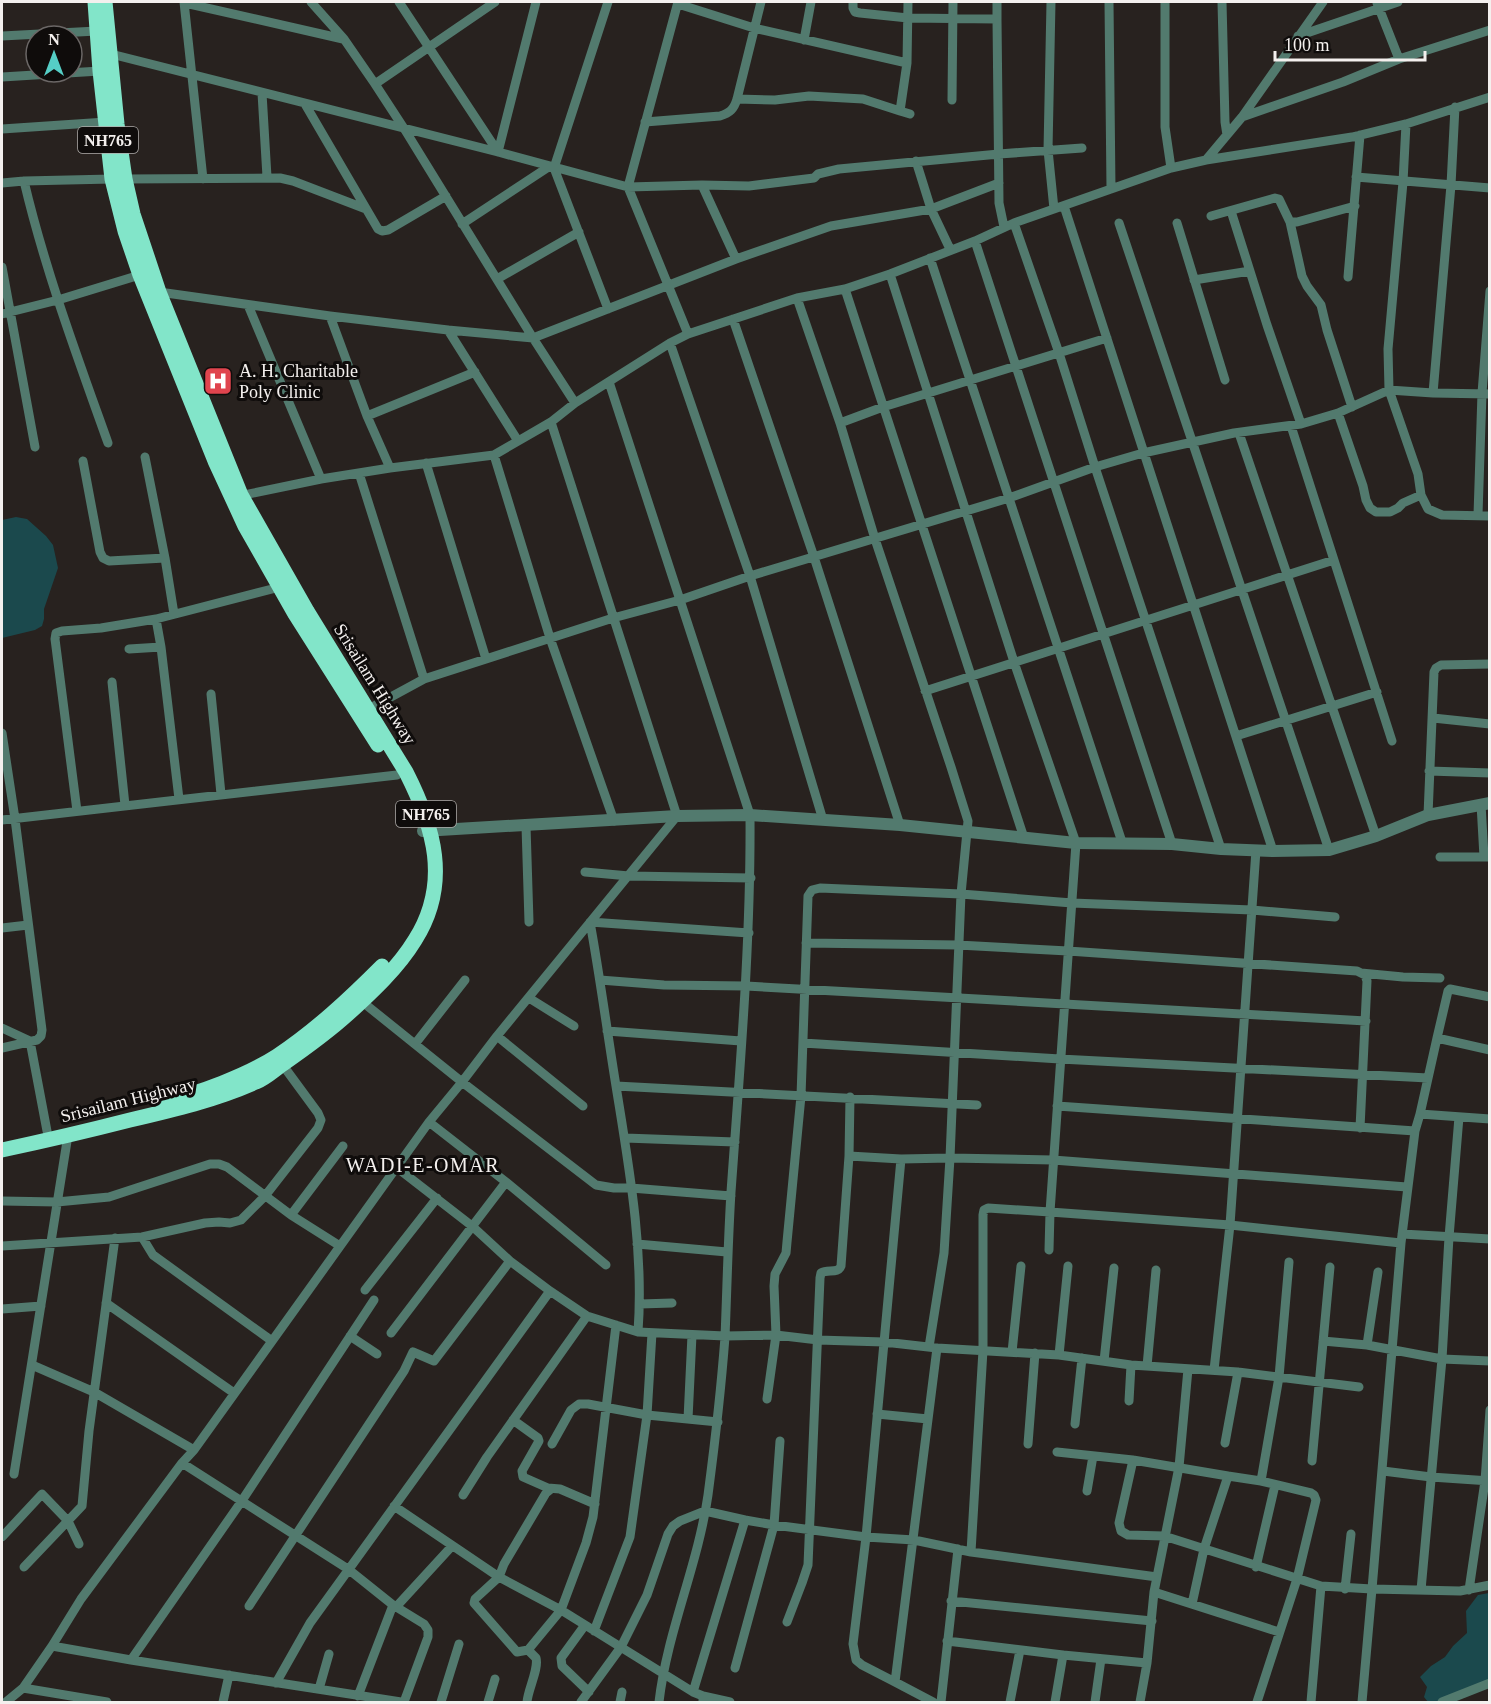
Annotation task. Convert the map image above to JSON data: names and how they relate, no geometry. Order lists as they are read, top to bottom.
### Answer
{
  "streets": {
    "highway": ["NH765", "Srisailam Highway"]
  },
  "districts": ["WADI-E-OMAR"],
  "places": {
    "hospital": ["A. H. Charitable Poly Clinic"]
  },
  "scale_bar": "100 m",
  "north": "top"
}
